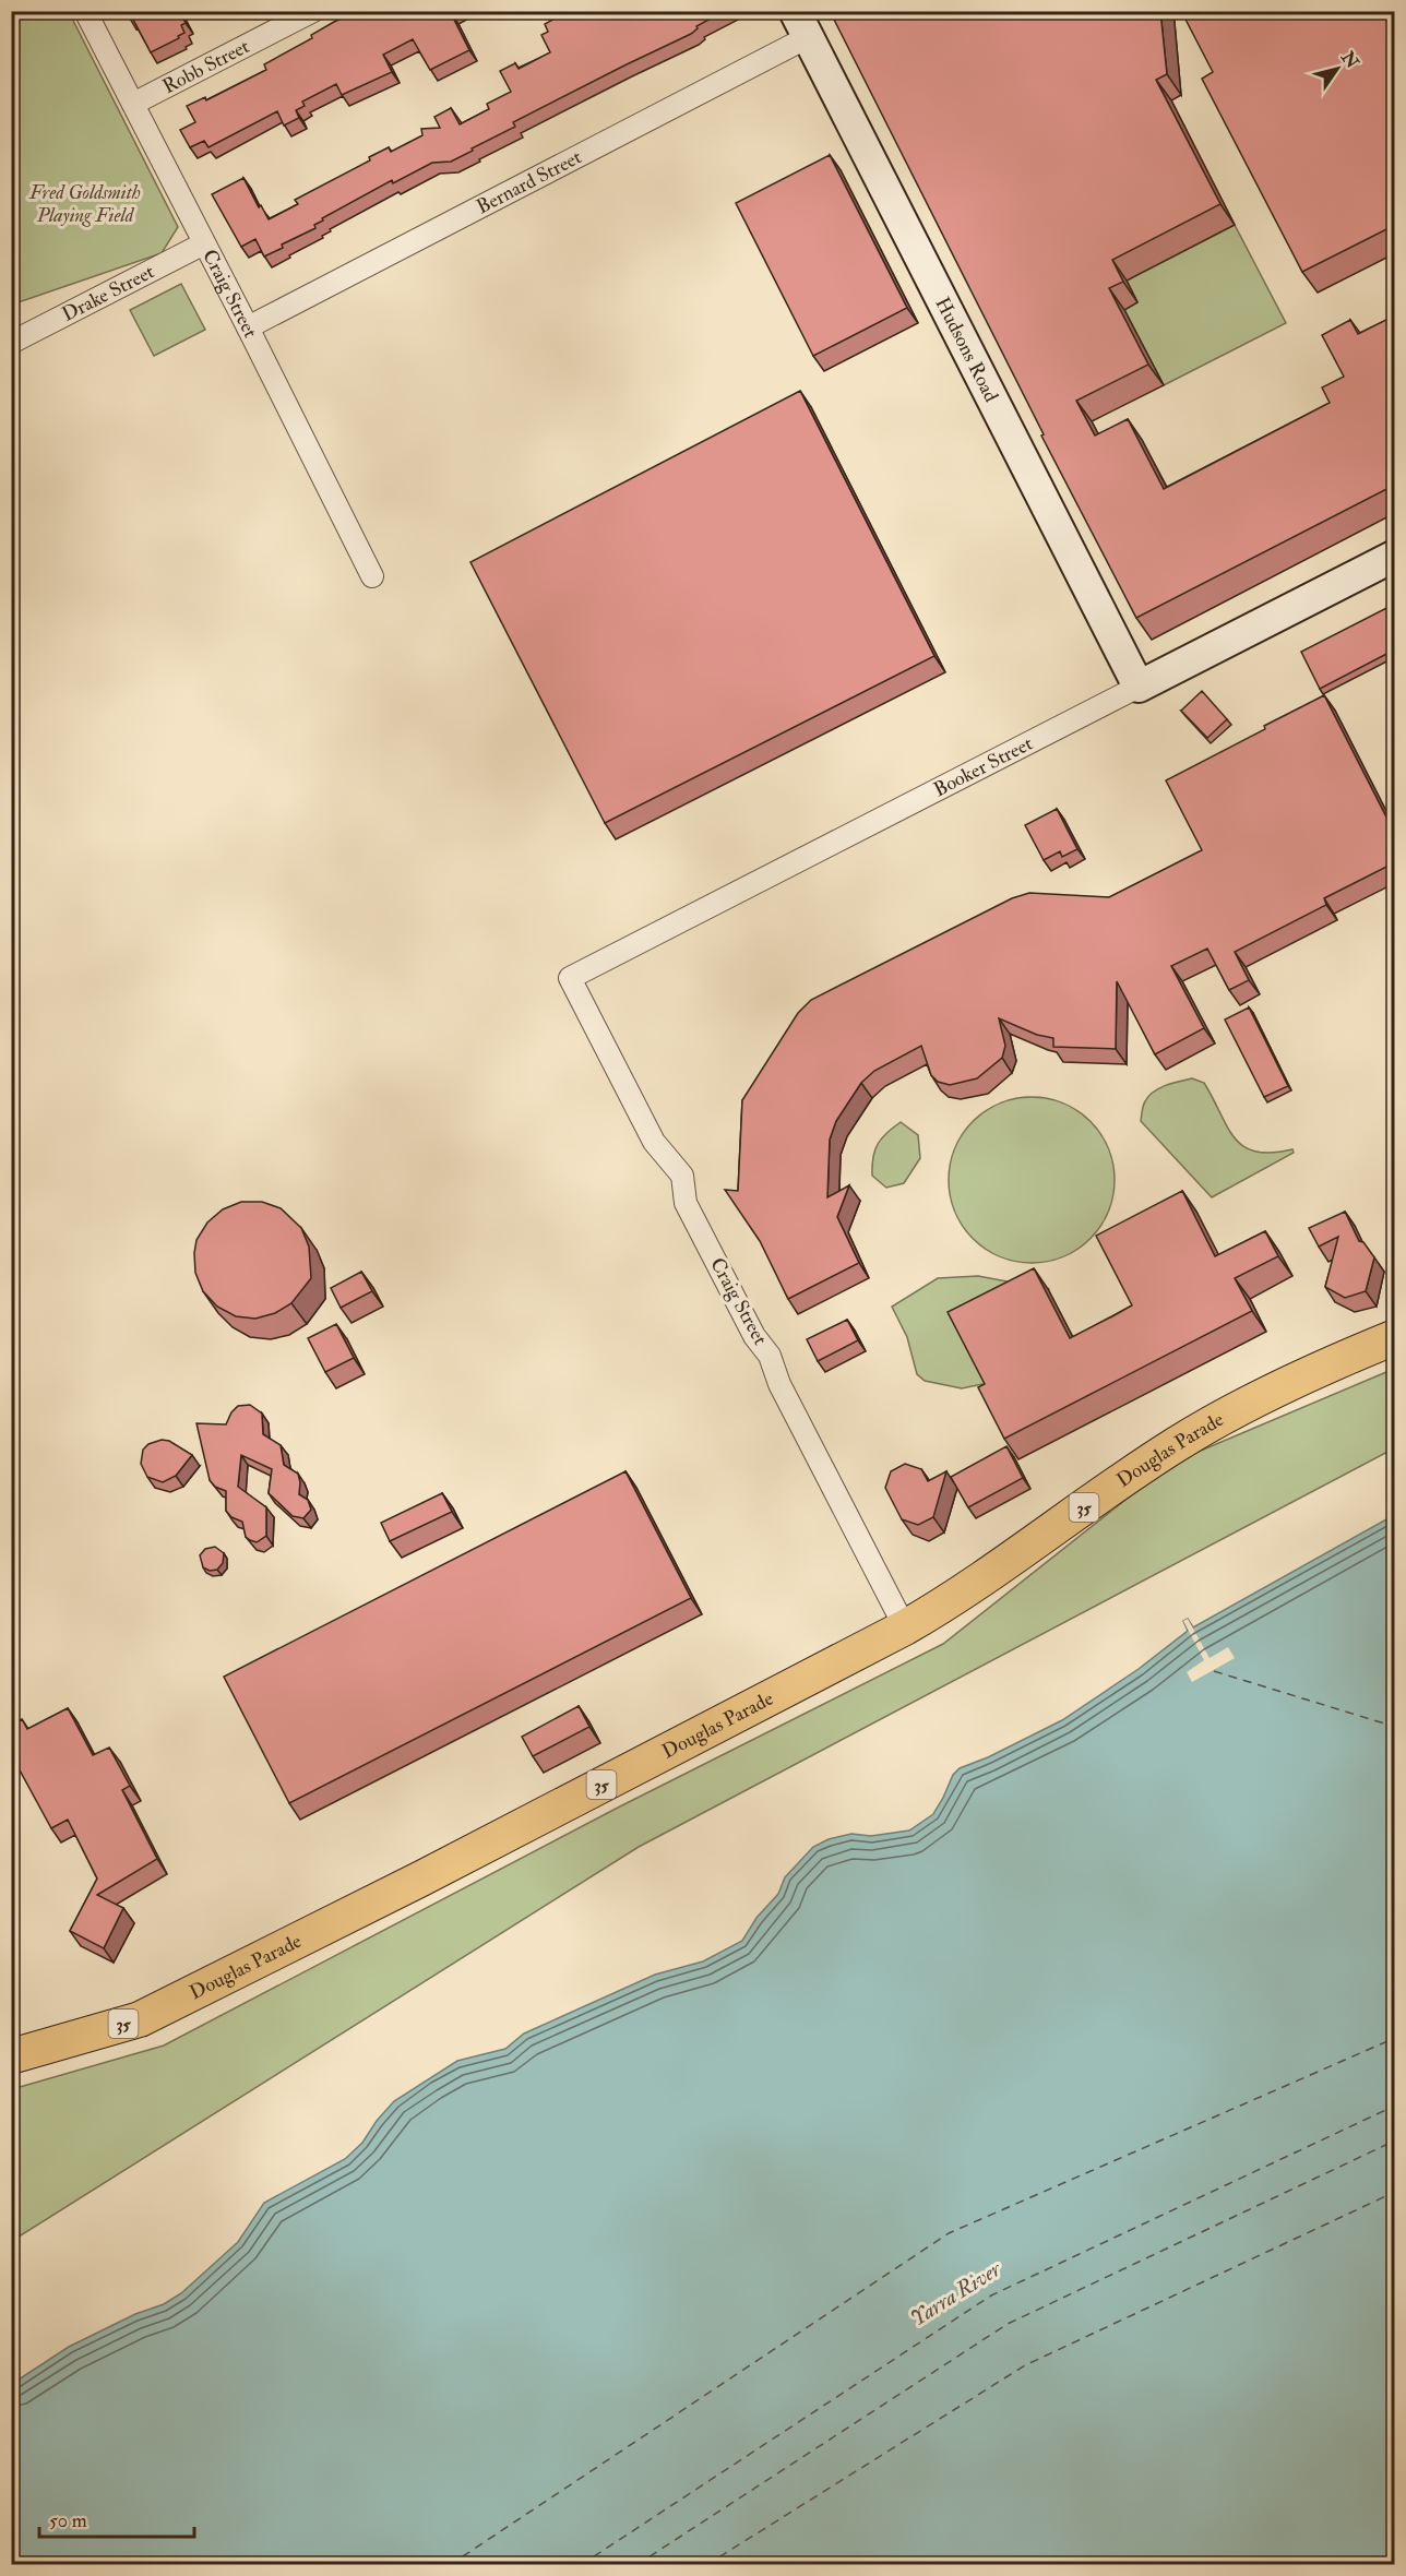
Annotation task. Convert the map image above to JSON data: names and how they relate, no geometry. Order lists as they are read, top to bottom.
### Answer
{
  "streets": {
    "main road": ["Douglas Parade", "35"],
    "street": [
      "Robb Street",
      "Bernard Street",
      "Drake Street",
      "Craig Street",
      "Hudsons Road",
      "Booker Street"
    ]
  },
  "crossings": [
    ["Robb Street", "Craig Street"],
    ["Bernard Street", "Craig Street"],
    ["Bernard Street", "Hudsons Road"],
    ["Drake Street", "Craig Street"],
    ["Craig Street", "Booker Street"],
    ["Craig Street", "Douglas Parade"],
    ["Hudsons Road", "Booker Street"]
  ],
  "water": ["Yarra River"],
  "parks": ["Fred Goldsmith Playing Field"],
  "scale_bar": "50 m",
  "north": "top right"
}
